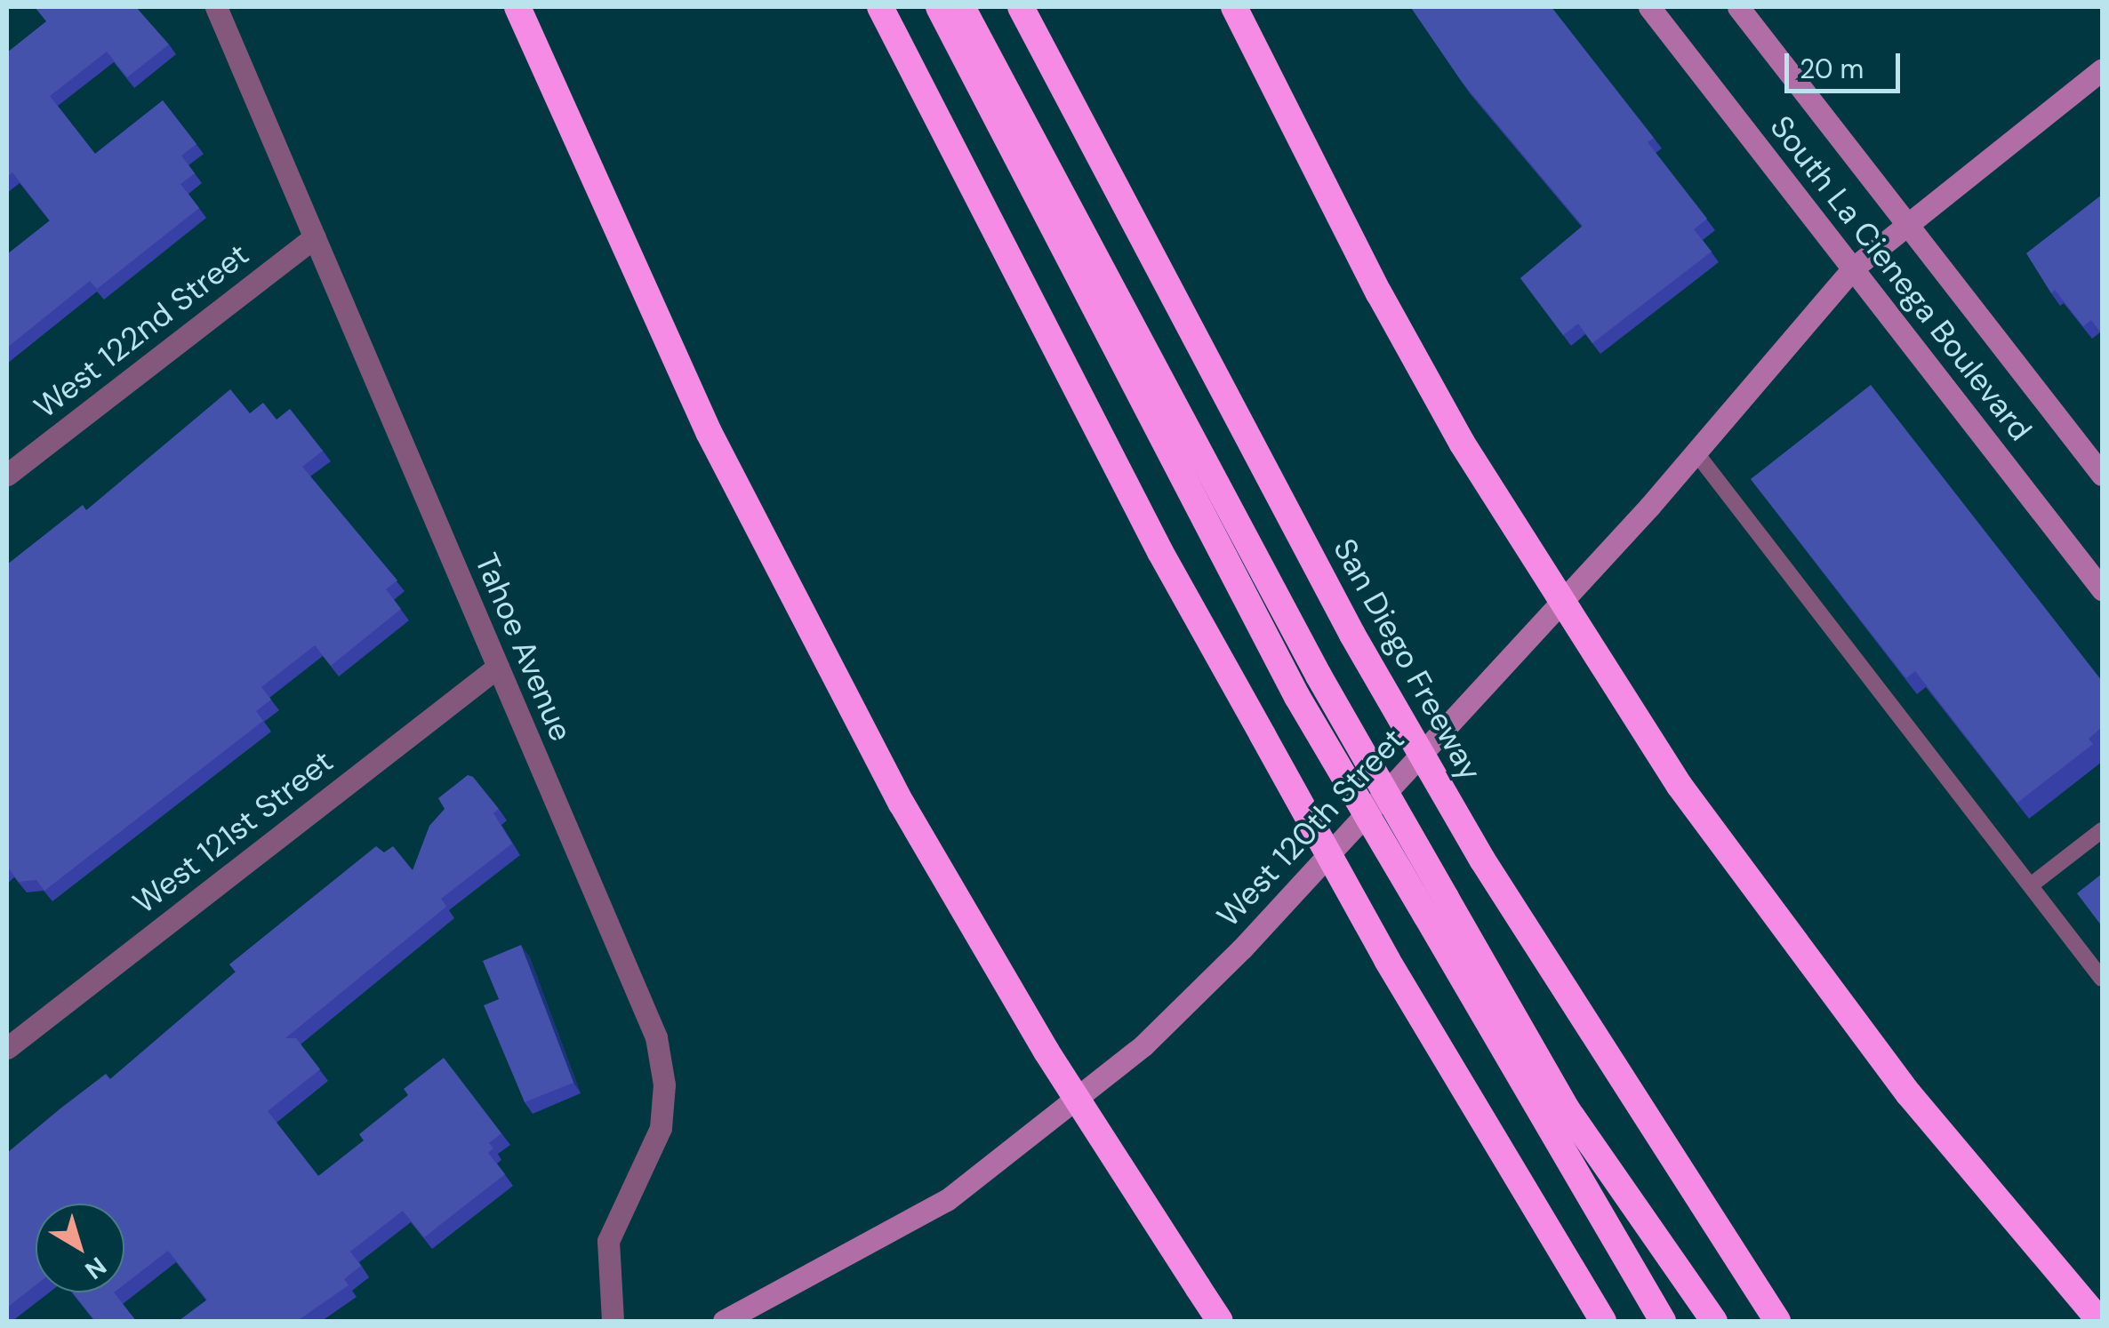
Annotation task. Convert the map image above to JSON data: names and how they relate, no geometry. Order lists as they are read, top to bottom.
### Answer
{
  "streets": {
    "highway": ["San Diego Freeway"],
    "main road": ["South La Cienega Boulevard", "West 120th Street"],
    "street": ["West 122nd Street", "Tahoe Avenue", "West 121st Street"]
  },
  "crossings": [
    ["South La Cienega Boulevard", "West 120th Street"],
    ["West 122nd Street", "Tahoe Avenue"],
    ["Tahoe Avenue", "West 121st Street"]
  ],
  "scale_bar": "20 m",
  "north": "bottom right"
}
